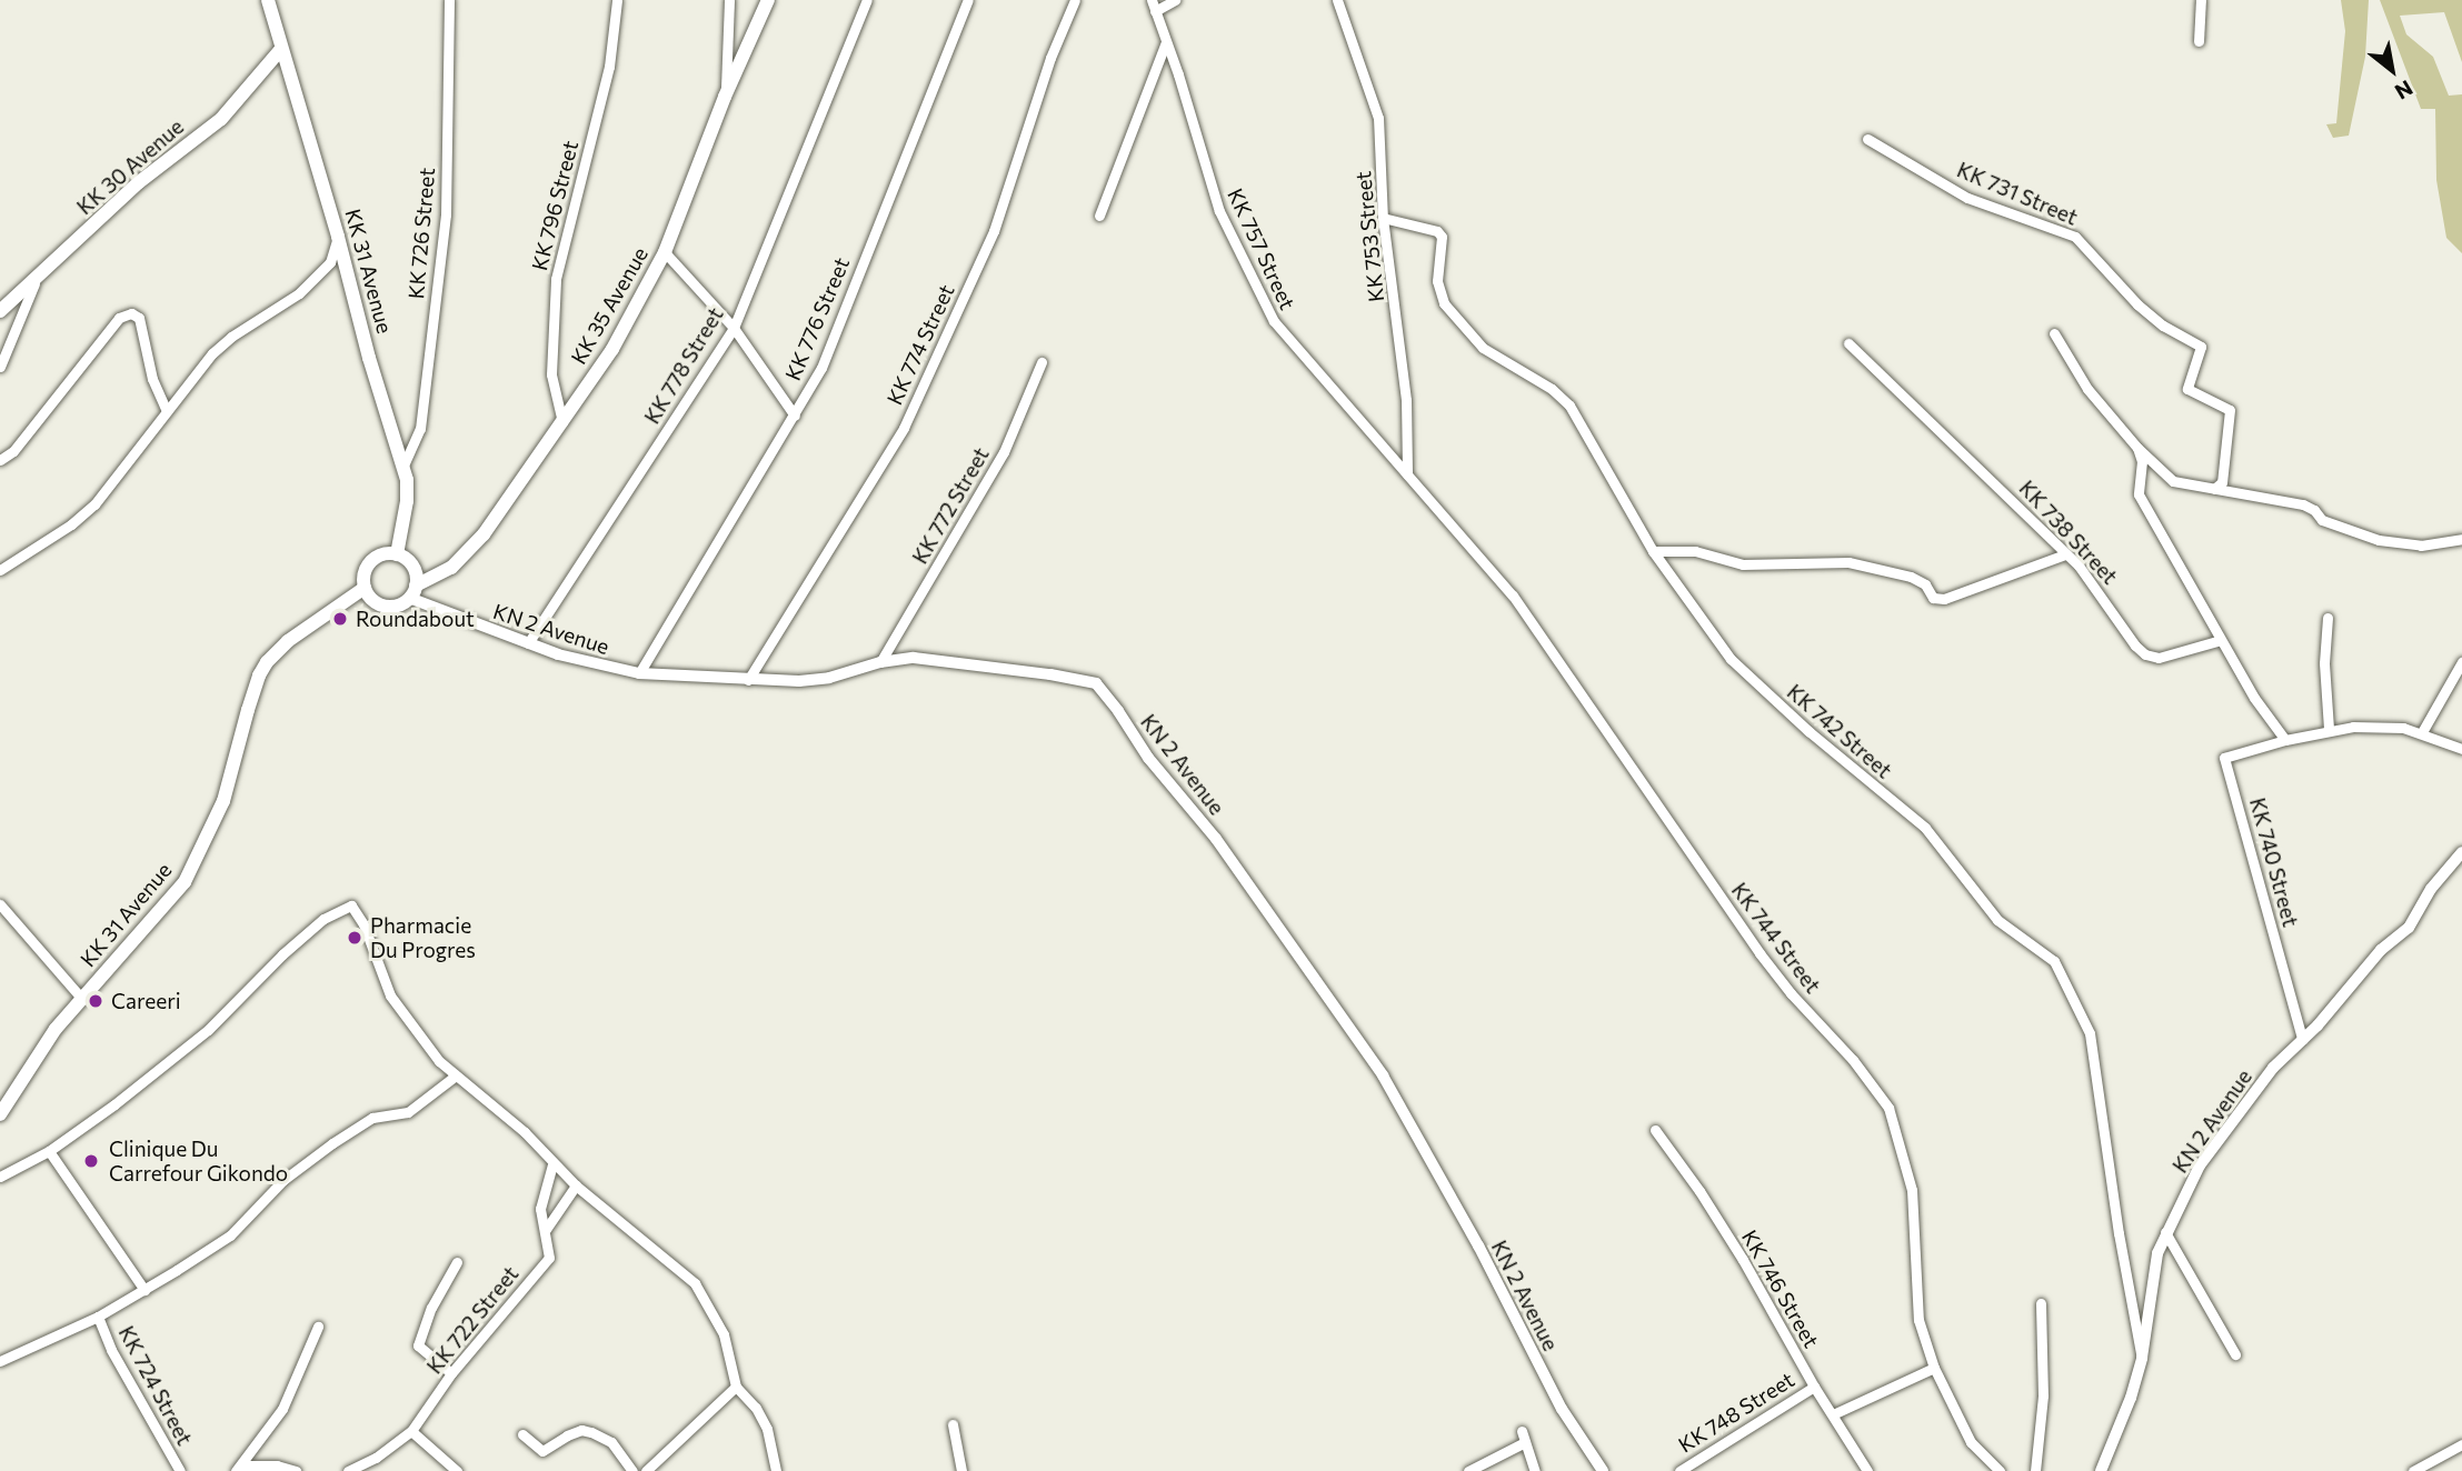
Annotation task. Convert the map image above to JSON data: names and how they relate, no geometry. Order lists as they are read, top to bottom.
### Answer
{
  "streets": {
    "main road": ["KK 30 Avenue", "KK 31 Avenue", "KK 35 Avenue"],
    "street": [
      "KK 731 Street",
      "KK 796 Street",
      "KK 726 Street",
      "KK 753 Street",
      "KK 757 Street",
      "KK 776 Street",
      "KK 774 Street",
      "KK 778 Street",
      "KK 772 Street",
      "KK 738 Street",
      "KN 2 Avenue",
      "KK 742 Street",
      "KK 740 Street",
      "KK 744 Street",
      "KK 746 Street",
      "KK 722 Street",
      "KK 724 Street",
      "KK 748 Street"
    ]
  },
  "crossings": [
    ["KK 30 Avenue", "KK 31 Avenue"],
    ["KK 796 Street", "KK 35 Avenue"],
    ["KK 726 Street", "KK 31 Avenue"],
    ["KK 753 Street", "KK 757 Street"],
    ["KK 753 Street", "KK 742 Street"],
    ["KK 753 Street", "KK 744 Street"],
    ["KK 757 Street", "KK 744 Street"],
    ["KK 31 Avenue", "KK 35 Avenue"],
    ["KK 31 Avenue", "KN 2 Avenue"],
    ["KK 35 Avenue", "KN 2 Avenue"],
    ["KK 776 Street", "KN 2 Avenue"],
    ["KK 774 Street", "KN 2 Avenue"],
    ["KK 778 Street", "KN 2 Avenue"],
    ["KK 772 Street", "KN 2 Avenue"],
    ["KN 2 Avenue", "KK 742 Street"],
    ["KN 2 Avenue", "KK 740 Street"],
    ["KK 746 Street", "KK 748 Street"]
  ],
  "places": [
    "Roundabout",
    "Pharmacie Du Progres",
    "Careeri",
    "Clinique Du Carrefour Gikondo"
  ],
  "north": "bottom right"
}
